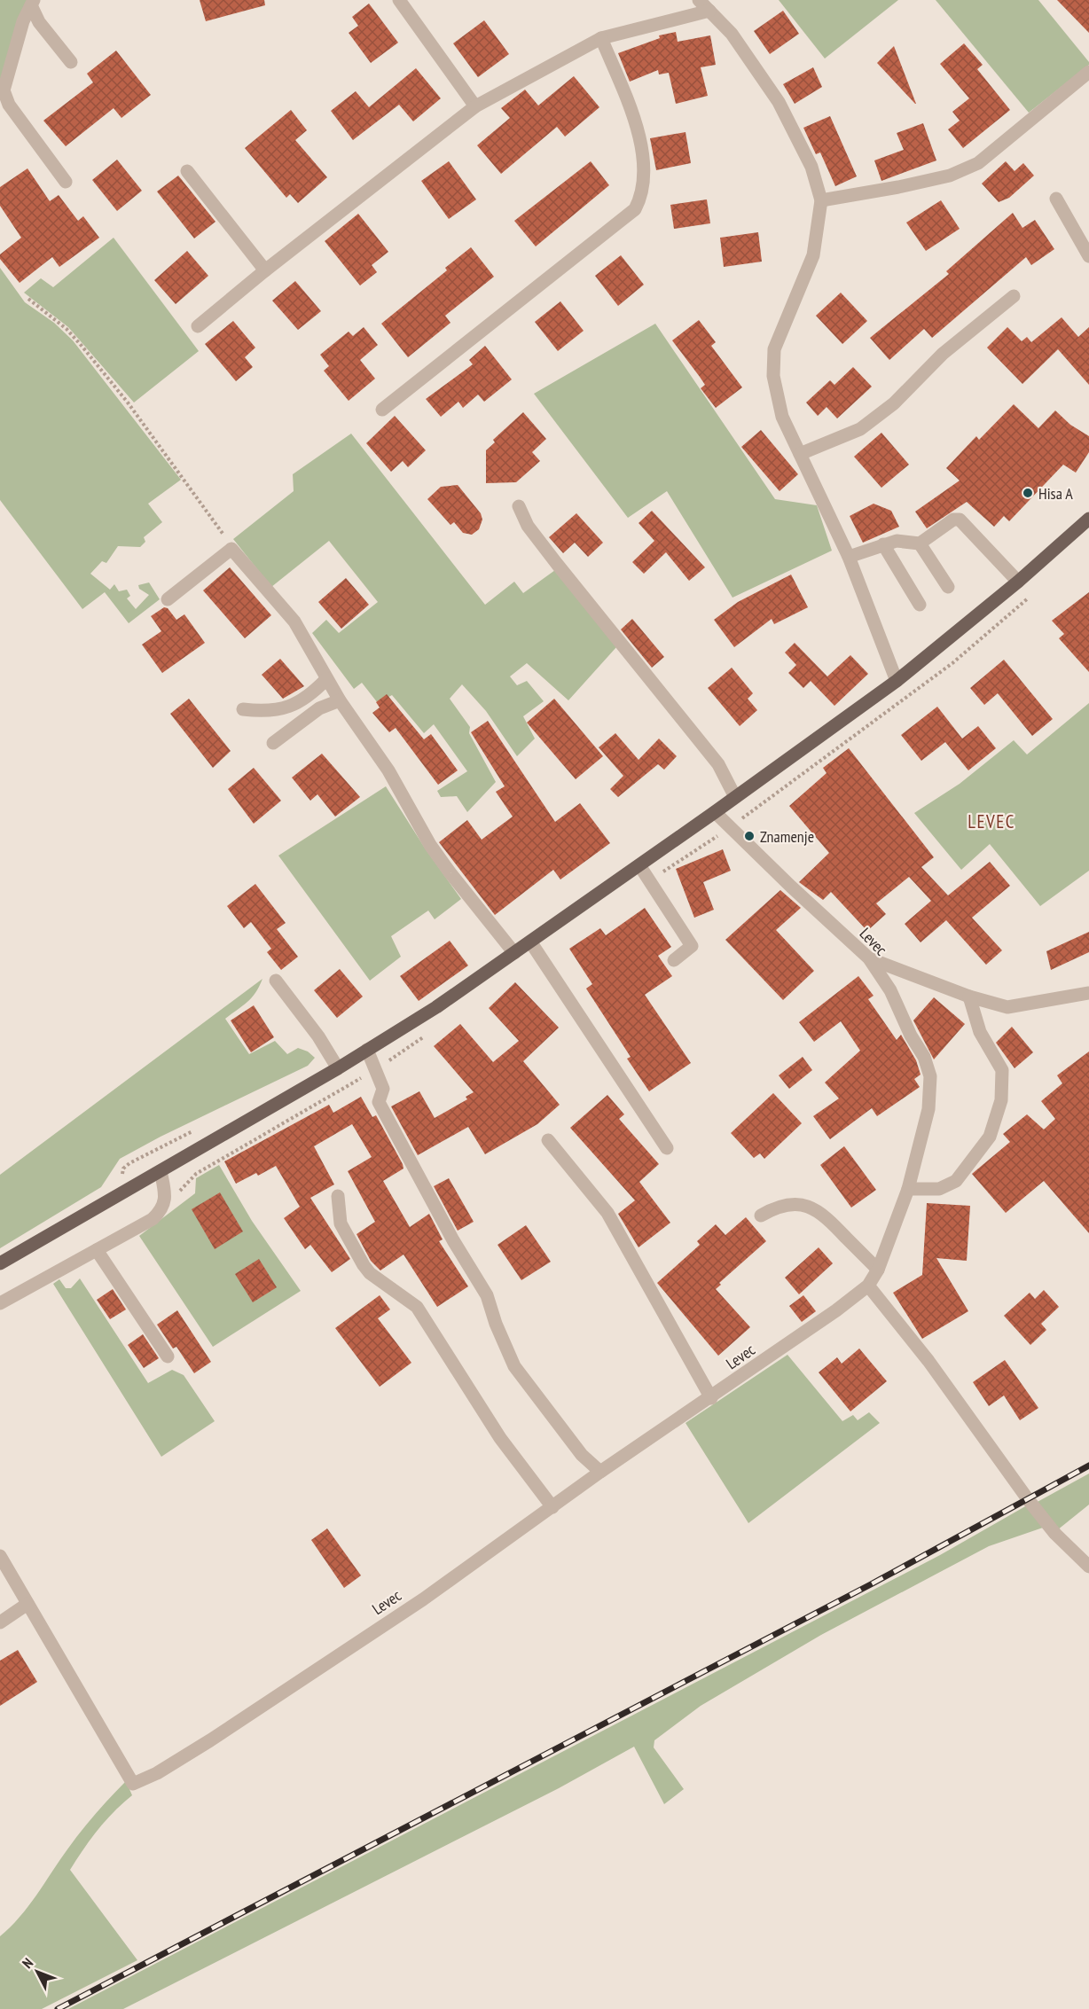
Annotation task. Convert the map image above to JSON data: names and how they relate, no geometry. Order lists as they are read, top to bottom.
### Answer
{
  "streets": {
    "street": ["Levec"]
  },
  "districts": ["LEVEC"],
  "places": ["Hisa A", "Znamenje"],
  "north": "top left"
}
